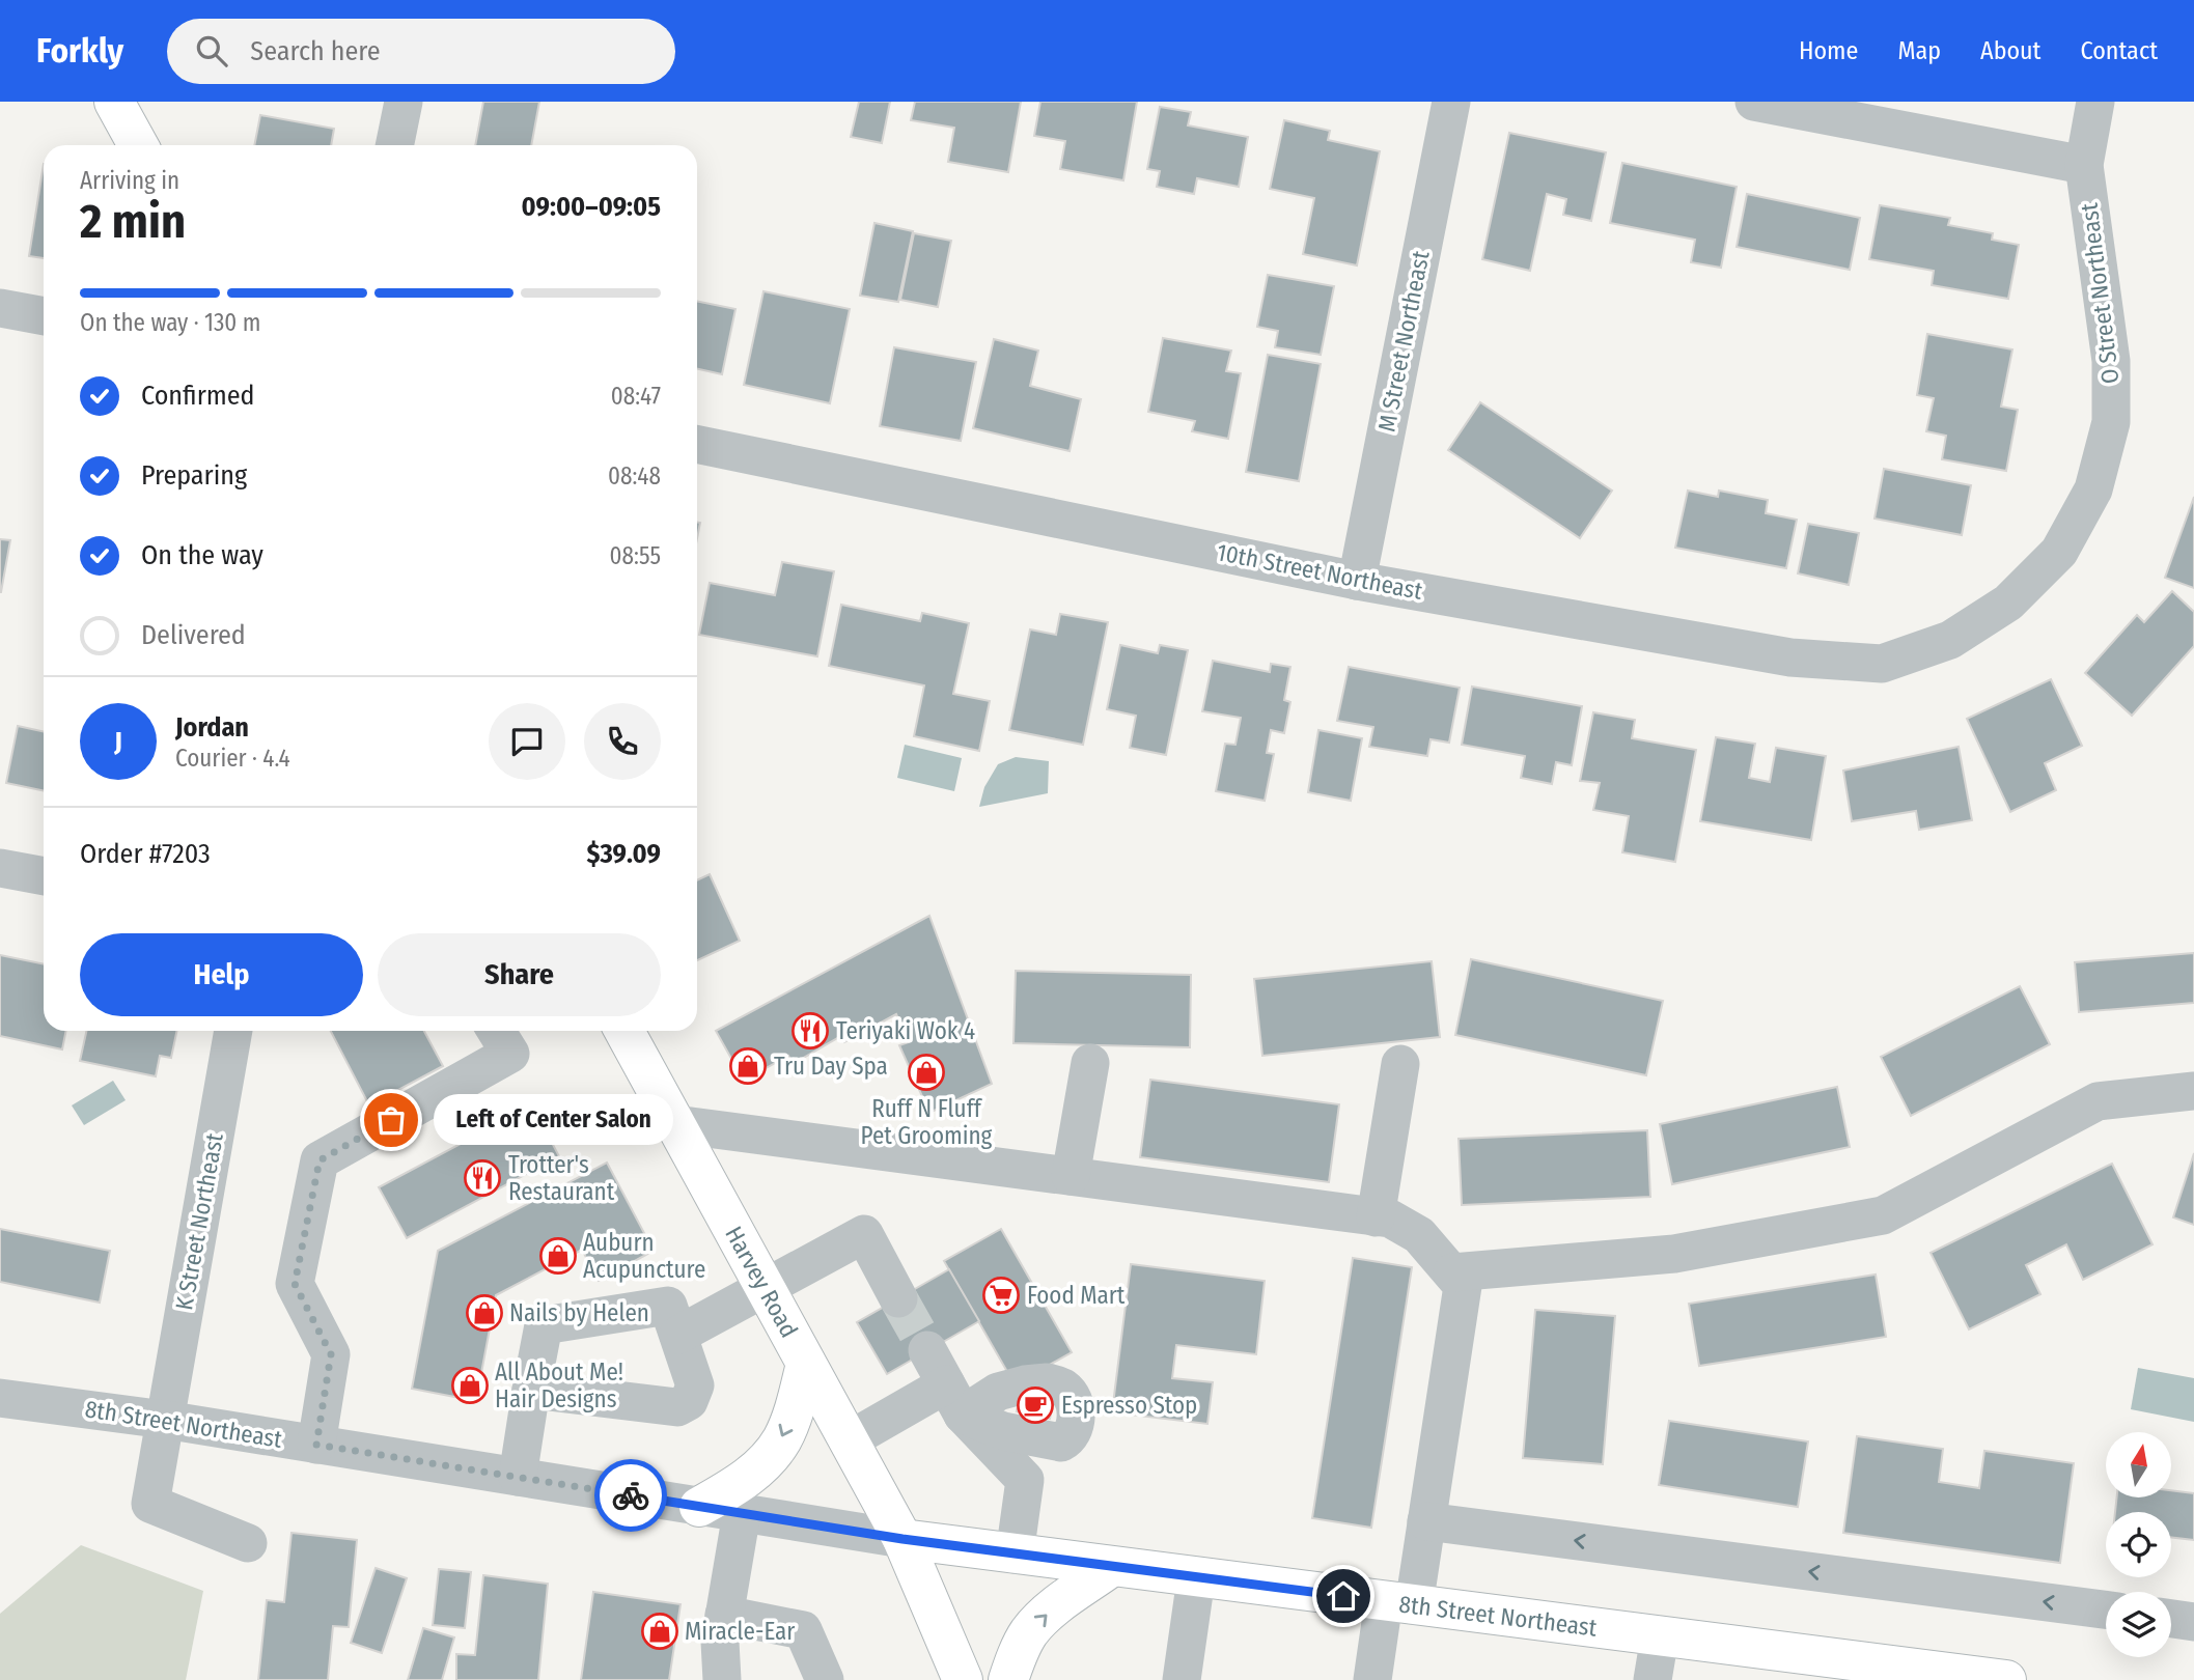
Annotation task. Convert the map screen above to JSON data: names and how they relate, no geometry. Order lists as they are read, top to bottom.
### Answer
{
  "streets": {
    "main road": ["Harvey Road", "8th Street Northeast"],
    "street": [
      "O Street Northeast",
      "M Street Northeast",
      "10th Street Northeast",
      "K Street Northeast"
    ]
  },
  "crossings": [
    ["O Street Northeast", "10th Street Northeast"],
    ["M Street Northeast", "10th Street Northeast"],
    ["K Street Northeast", "8th Street Northeast"],
    ["Harvey Road", "8th Street Northeast"]
  ],
  "places": {
    "restaurant": ["Teriyaki Wok 4", "Trotter's Restaurant"],
    "shop": [
      "Tru Day Spa",
      "Ruff N Fluff Pet Grooming",
      "Auburn Acupuncture",
      "Nails by Helen",
      "All About Me! Hair Designs",
      "Miracle-Ear"
    ],
    "other": ["Left of Center Salon"],
    "supermarket": ["Food Mart"],
    "cafe": ["Espresso Stop"]
  },
  "north": "top",
  "page": {
    "header": "Forkly",
    "search": "Search here",
    "nav": [
      "Home",
      "Map",
      "About",
      "Contact"
    ],
    "heading": ["2 min", "Arriving in", "09:00–09:05"],
    "panel": [
      "Jordan",
      "Courier · 4.4",
      "Order #7203",
      "$39.09"
    ],
    "bar": "On the way · 130 m",
    "list": [
      ["Confirmed", "08:47"],
      ["Preparing", "08:48"],
      ["On the way", "08:55"],
      "Delivered"
    ],
    "round": "J",
    "buttons": ["Help", "Share"],
    "bubble": "Left of Center Salon"
  }
}
